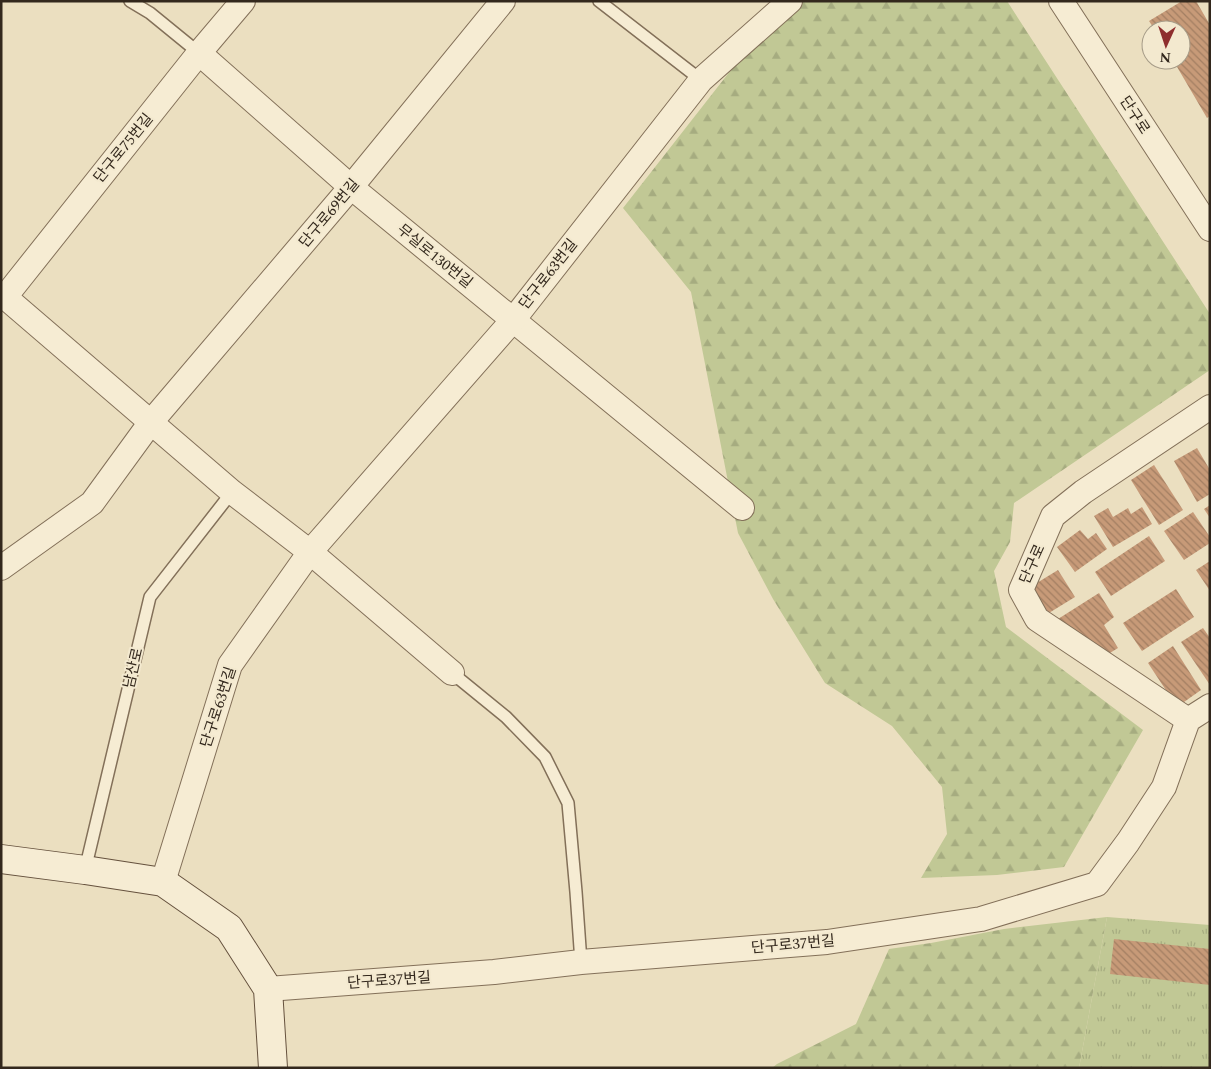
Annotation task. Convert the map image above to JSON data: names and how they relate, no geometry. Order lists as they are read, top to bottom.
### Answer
{
  "streets": {
    "street": [
      "단구로",
      "단구로75번길",
      "단구로69번길",
      "무실로130번길",
      "단구로63번길",
      "단구로37번길"
    ],
    "lane": ["남산로"]
  },
  "crossings": [
    ["단구로", "단구로37번길"],
    ["단구로75번길", "단구로69번길"],
    ["단구로75번길", "무실로130번길"],
    ["단구로69번길", "무실로130번길"],
    ["무실로130번길", "단구로63번길"]
  ],
  "north": "bottom"
}
